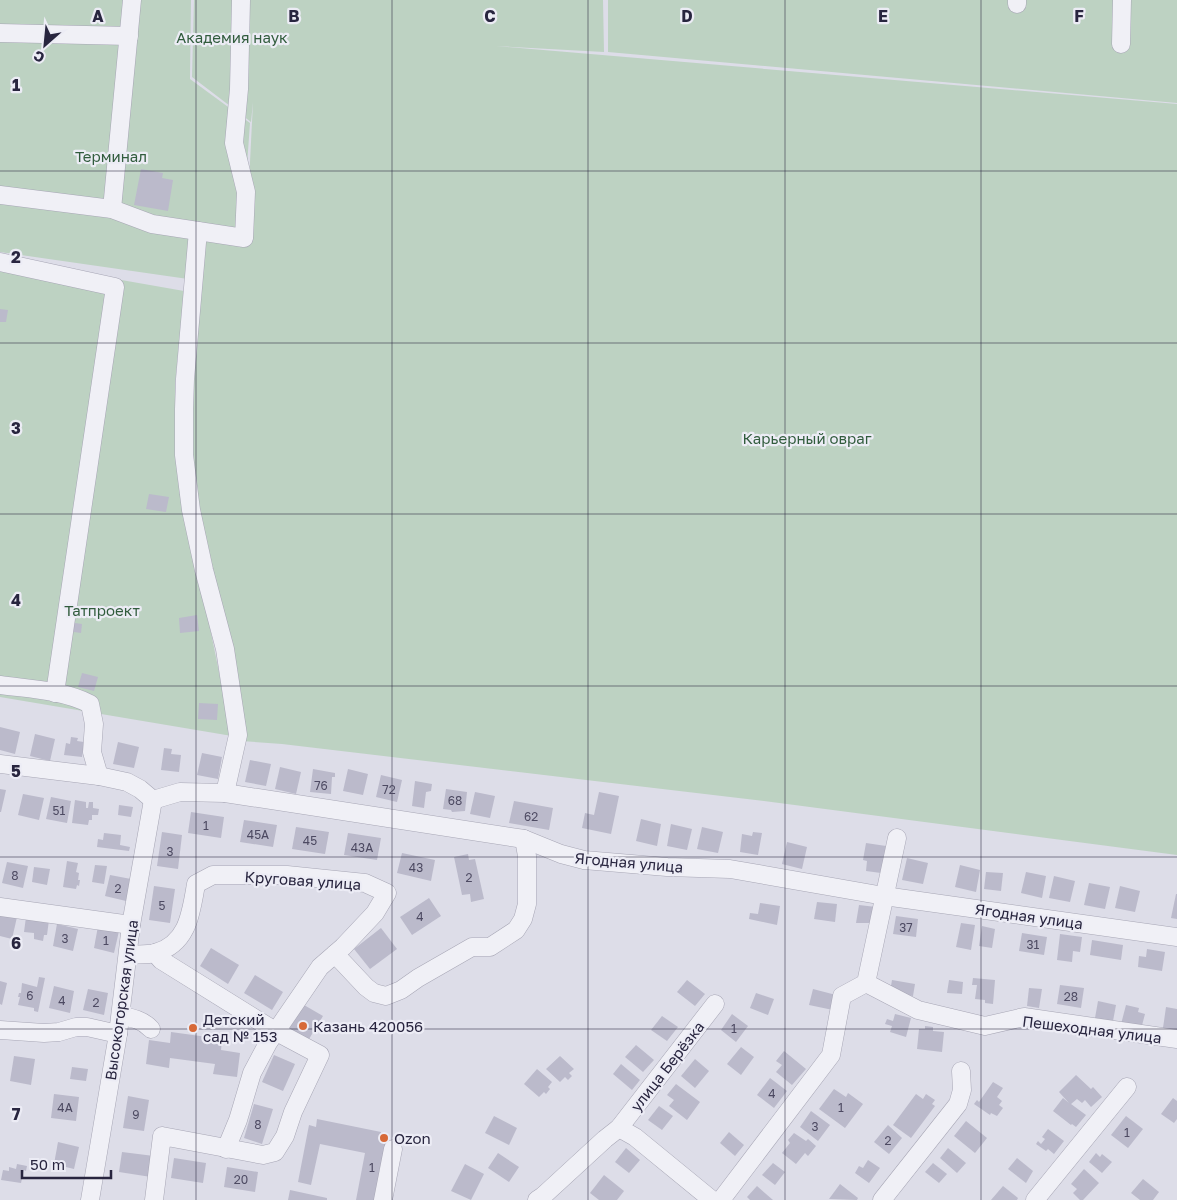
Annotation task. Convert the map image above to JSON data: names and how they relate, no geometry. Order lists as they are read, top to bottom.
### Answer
{
  "streets": {
    "street": [
      "Ягодная улица",
      "Круговая улица",
      "Высокогорская улица",
      "Пешеходная улица",
      "улица Берёзка"
    ]
  },
  "crossings": [
    ["Ягодная улица", "Высокогорская улица"],
    ["Круговая улица", "Высокогорская улица"]
  ],
  "parks": [
    "Академия наук",
    "Терминал",
    "Карьерный овраг",
    "Татпроект"
  ],
  "places": ["Казань 420056", "Детский сад № 153", "Ozon"],
  "house_numbers": [
    "76",
    "72",
    "68",
    "51",
    "62",
    "1",
    "45А",
    "45",
    "43А",
    "3",
    "43",
    "8",
    "2",
    "2",
    "5",
    "4",
    "37",
    "3",
    "1",
    "31",
    "6",
    "28",
    "4",
    "2",
    "1",
    "4",
    "4А",
    "1",
    "9",
    "8",
    "3",
    "1",
    "2",
    "1",
    "20"
  ],
  "scale_bar": "50 m",
  "north": "bottom left",
  "grid": {
    "columns": [
      "A",
      "B",
      "C",
      "D",
      "E",
      "F"
    ],
    "rows": [
      "1",
      "2",
      "3",
      "4",
      "5",
      "6",
      "7"
    ]
  }
}
